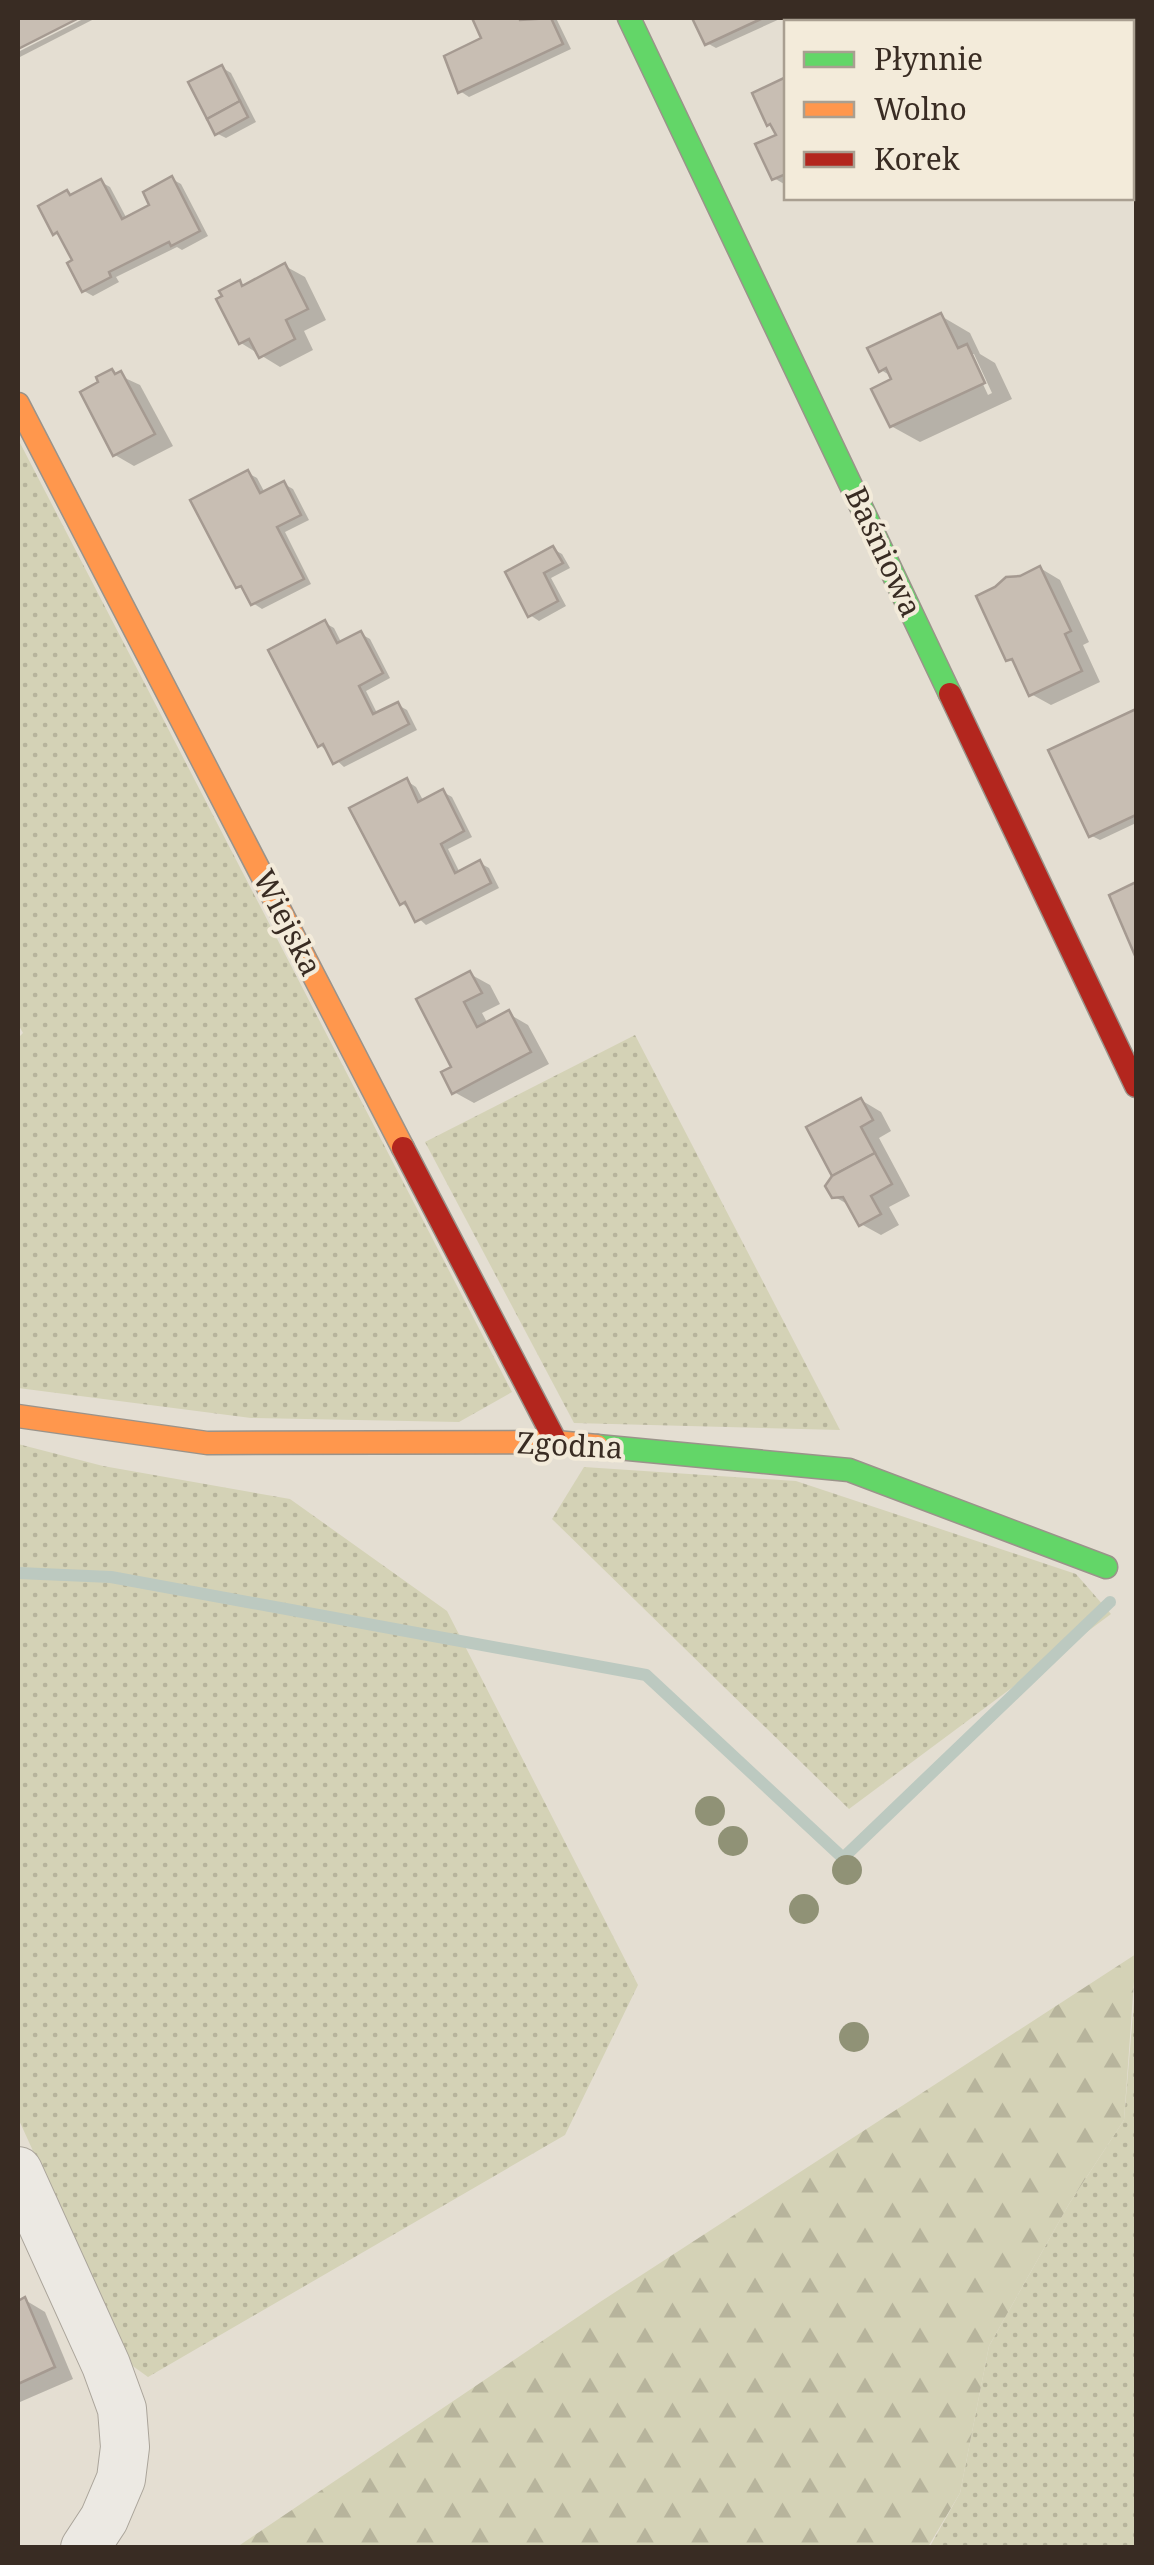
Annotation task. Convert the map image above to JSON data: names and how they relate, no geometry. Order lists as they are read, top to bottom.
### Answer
{
  "streets": {
    "street": ["Baśniowa", "Wiejska", "Zgodna"]
  },
  "crossings": [
    ["Wiejska", "Zgodna"]
  ],
  "legend": ["Płynnie", "Wolno", "Korek"]
}
